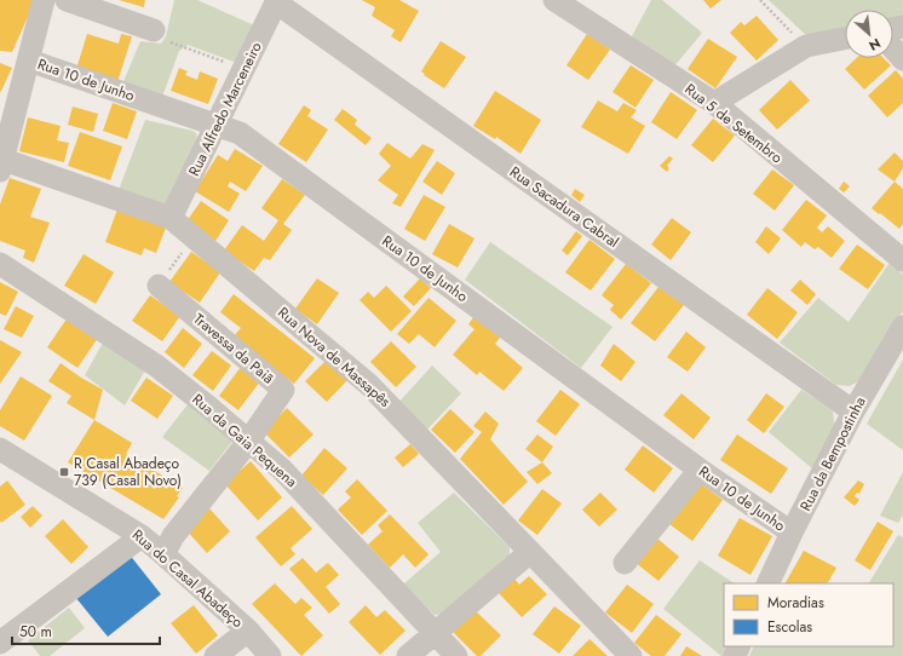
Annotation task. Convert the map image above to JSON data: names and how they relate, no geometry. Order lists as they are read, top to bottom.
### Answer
{
  "streets": {
    "street": [
      "Rua 10 de Junho",
      "Rua Alfredo Marceneiro",
      "Rua 5 de Setembro",
      "Rua Sacadura Cabral",
      "Travessa da Paiã",
      "Rua Nova de Massapês",
      "Rua da Gaia Pequena",
      "Rua da Bempostinha",
      "Rua do Casal Abadeço"
    ]
  },
  "crossings": [
    ["Rua 10 de Junho", "Rua Alfredo Marceneiro"],
    ["Rua 10 de Junho", "Rua da Bempostinha"],
    ["Rua Alfredo Marceneiro", "Rua Sacadura Cabral"],
    ["Rua Alfredo Marceneiro", "Rua Nova de Massapês"],
    ["Rua Sacadura Cabral", "Rua da Bempostinha"],
    ["Travessa da Paiã", "Rua da Gaia Pequena"]
  ],
  "places": {
    "transit": ["R Casal Abadeço 739 (Casal Novo)"]
  },
  "legend": ["Moradias", "Escolas"],
  "scale_bar": "50 m",
  "north": "bottom right"
}
